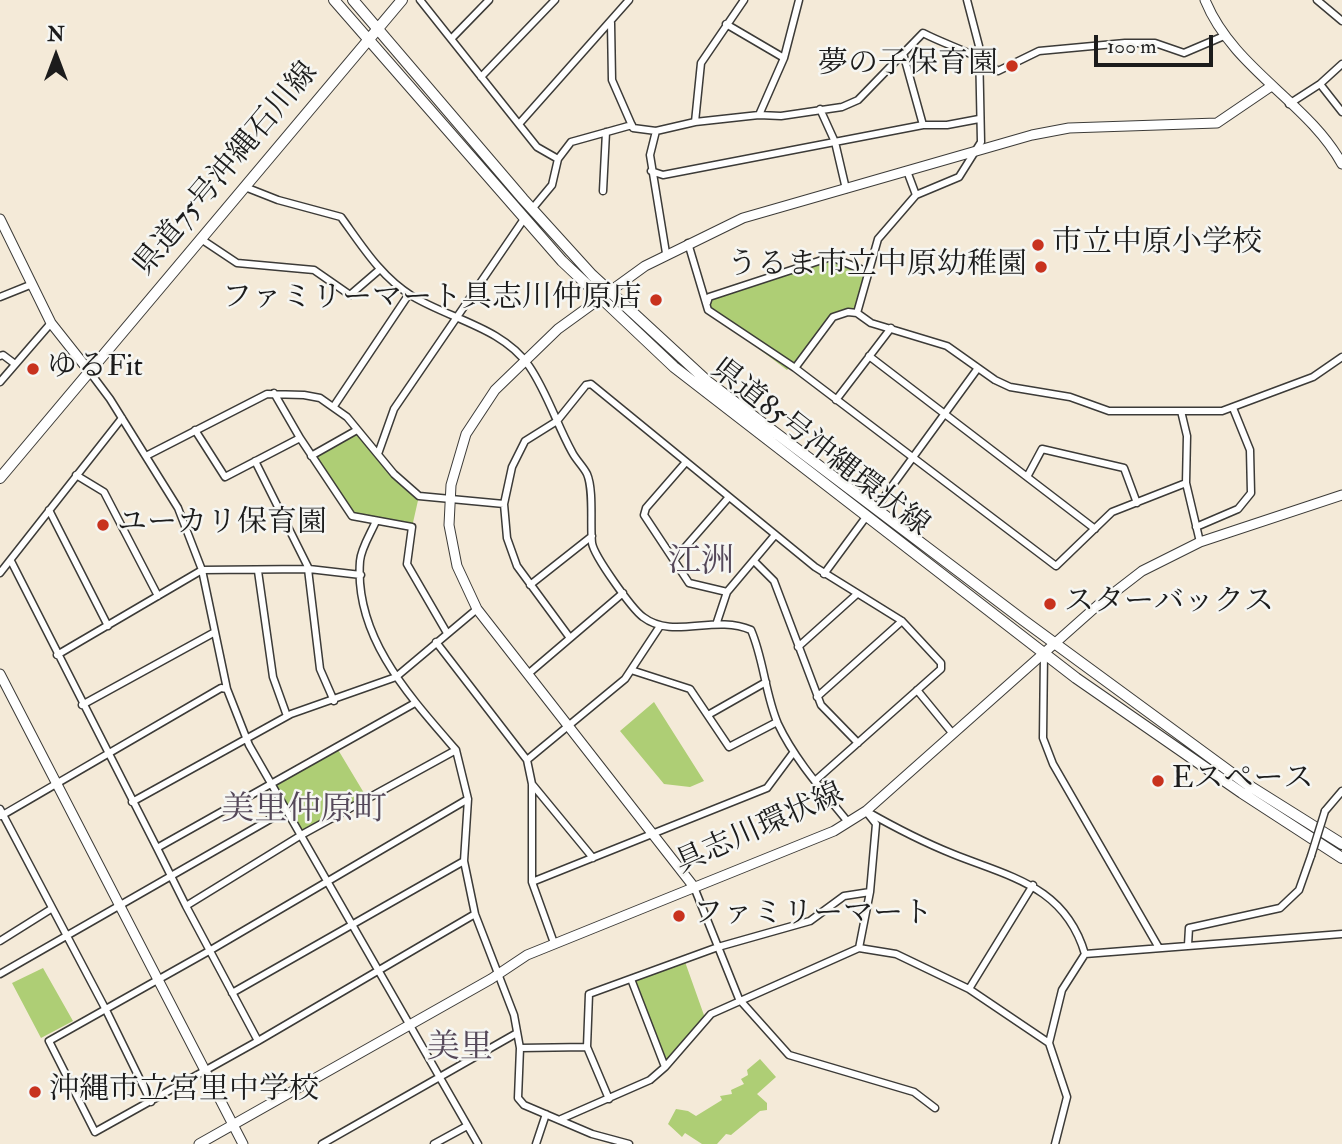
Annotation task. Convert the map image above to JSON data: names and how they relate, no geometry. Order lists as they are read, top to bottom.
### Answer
{
  "streets": {
    "main road": ["県道75号沖縄石川線", "県道85号沖縄環状線"],
    "street": ["具志川環状線"]
  },
  "crossings": [
    ["県道75号沖縄石川線", "県道85号沖縄環状線"],
    ["県道85号沖縄環状線", "具志川環状線"]
  ],
  "districts": ["江洲", "美里仲原町", "美里"],
  "places": [
    "夢の子保育園",
    "市立中原小学校",
    "うるま市立中原幼稚園",
    "ファミリーマート具志川仲原店",
    "ゆるFit",
    "ユーカリ保育園",
    "スターバックス",
    "Eスペース",
    "ファミリーマート",
    "沖縄市立宮里中学校"
  ],
  "scale_bar": "100 m",
  "north": "top"
}
